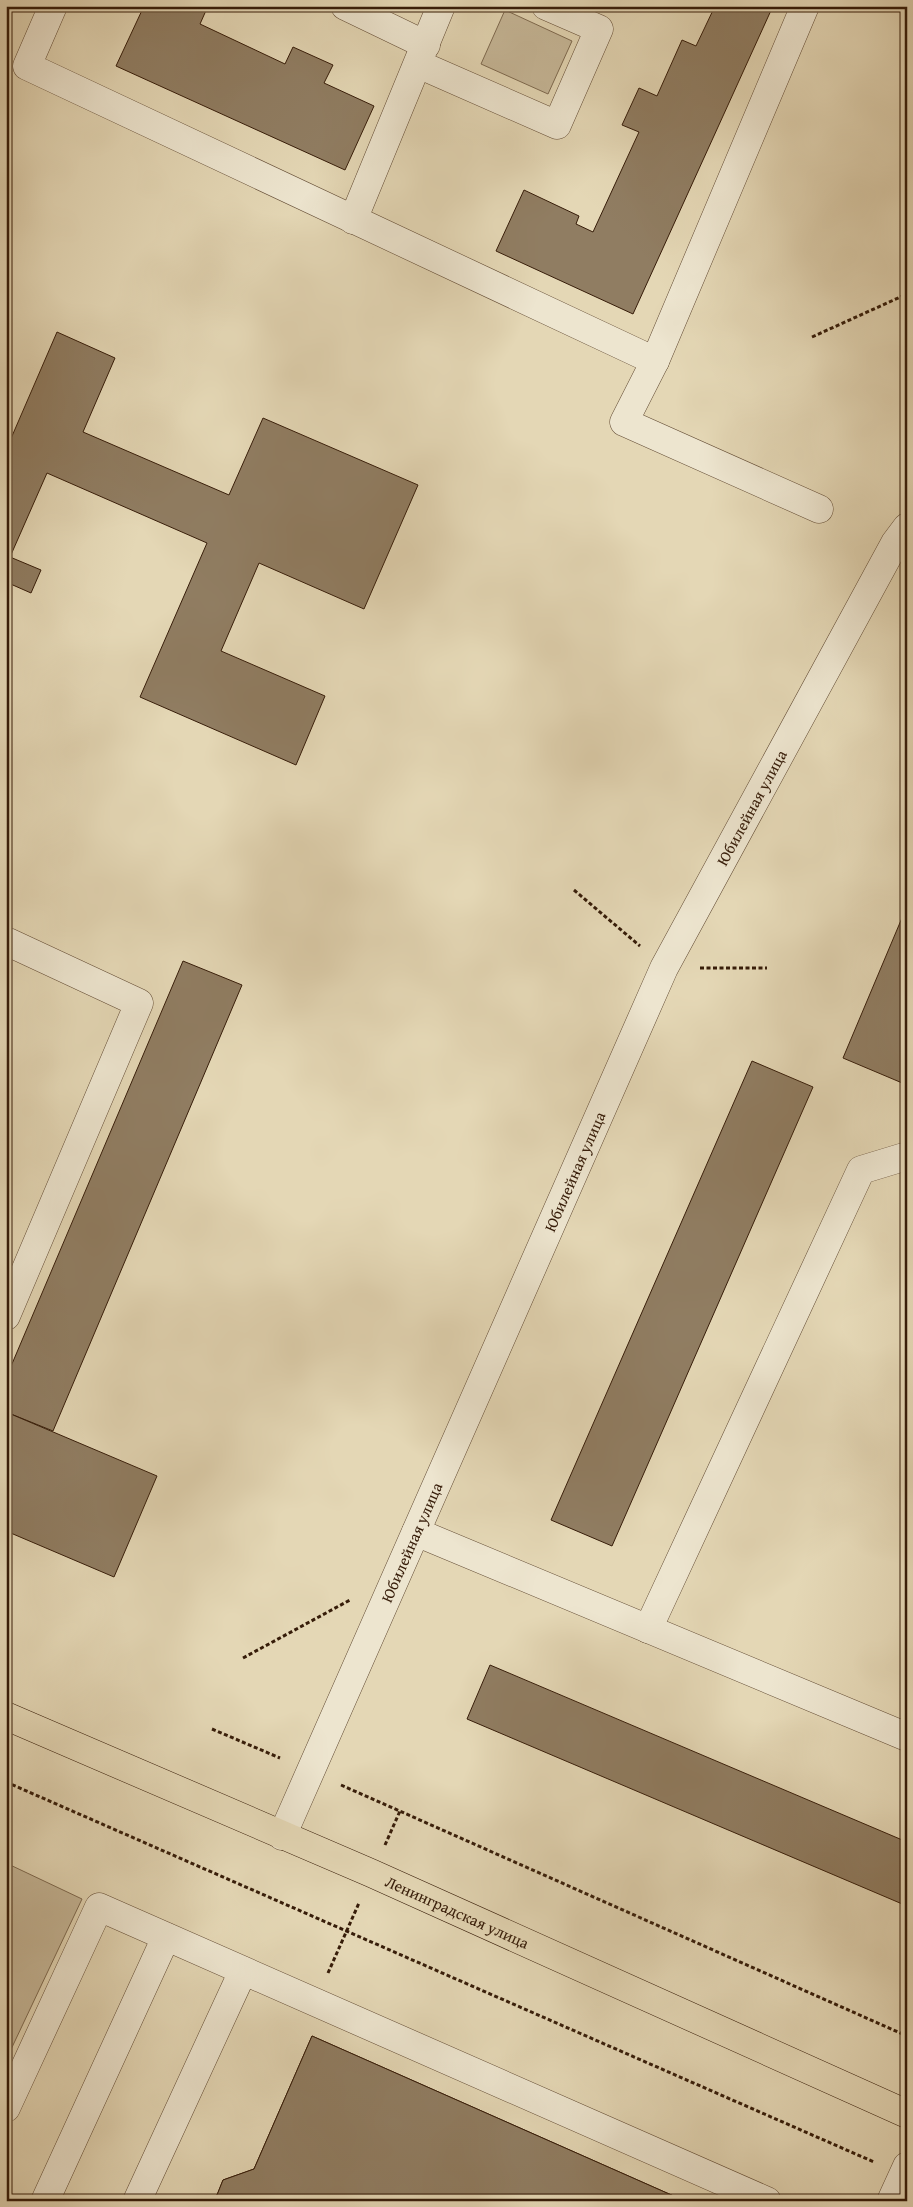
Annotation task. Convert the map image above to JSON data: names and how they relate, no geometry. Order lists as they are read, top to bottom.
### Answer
{
  "streets": {
    "main road": ["Ленинградская улица"],
    "street": ["Юбилейная улица"]
  },
  "crossings": [
    ["Юбилейная улица", "Ленинградская улица"]
  ]
}
